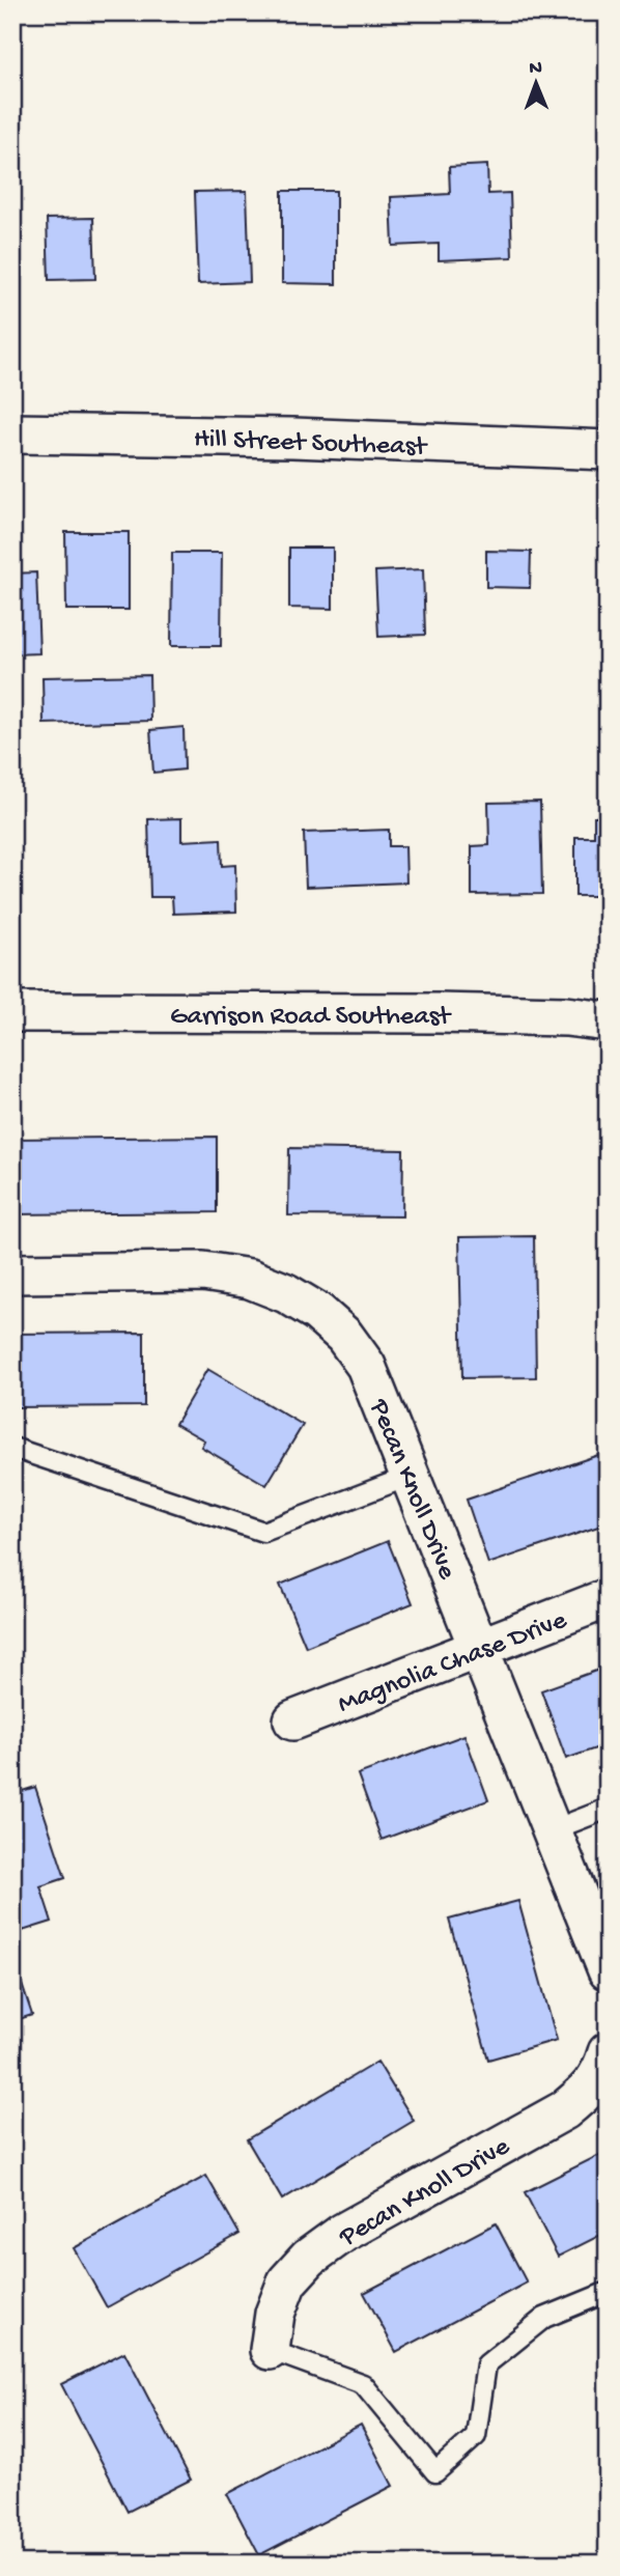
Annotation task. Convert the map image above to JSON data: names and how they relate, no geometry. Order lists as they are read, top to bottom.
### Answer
{
  "streets": {
    "street": [
      "Hill Street Southeast",
      "Garrison Road Southeast",
      "Pecan Knoll Drive",
      "Magnolia Chase Drive"
    ]
  },
  "crossings": [
    ["Pecan Knoll Drive", "Magnolia Chase Drive"]
  ],
  "north": "top"
}
